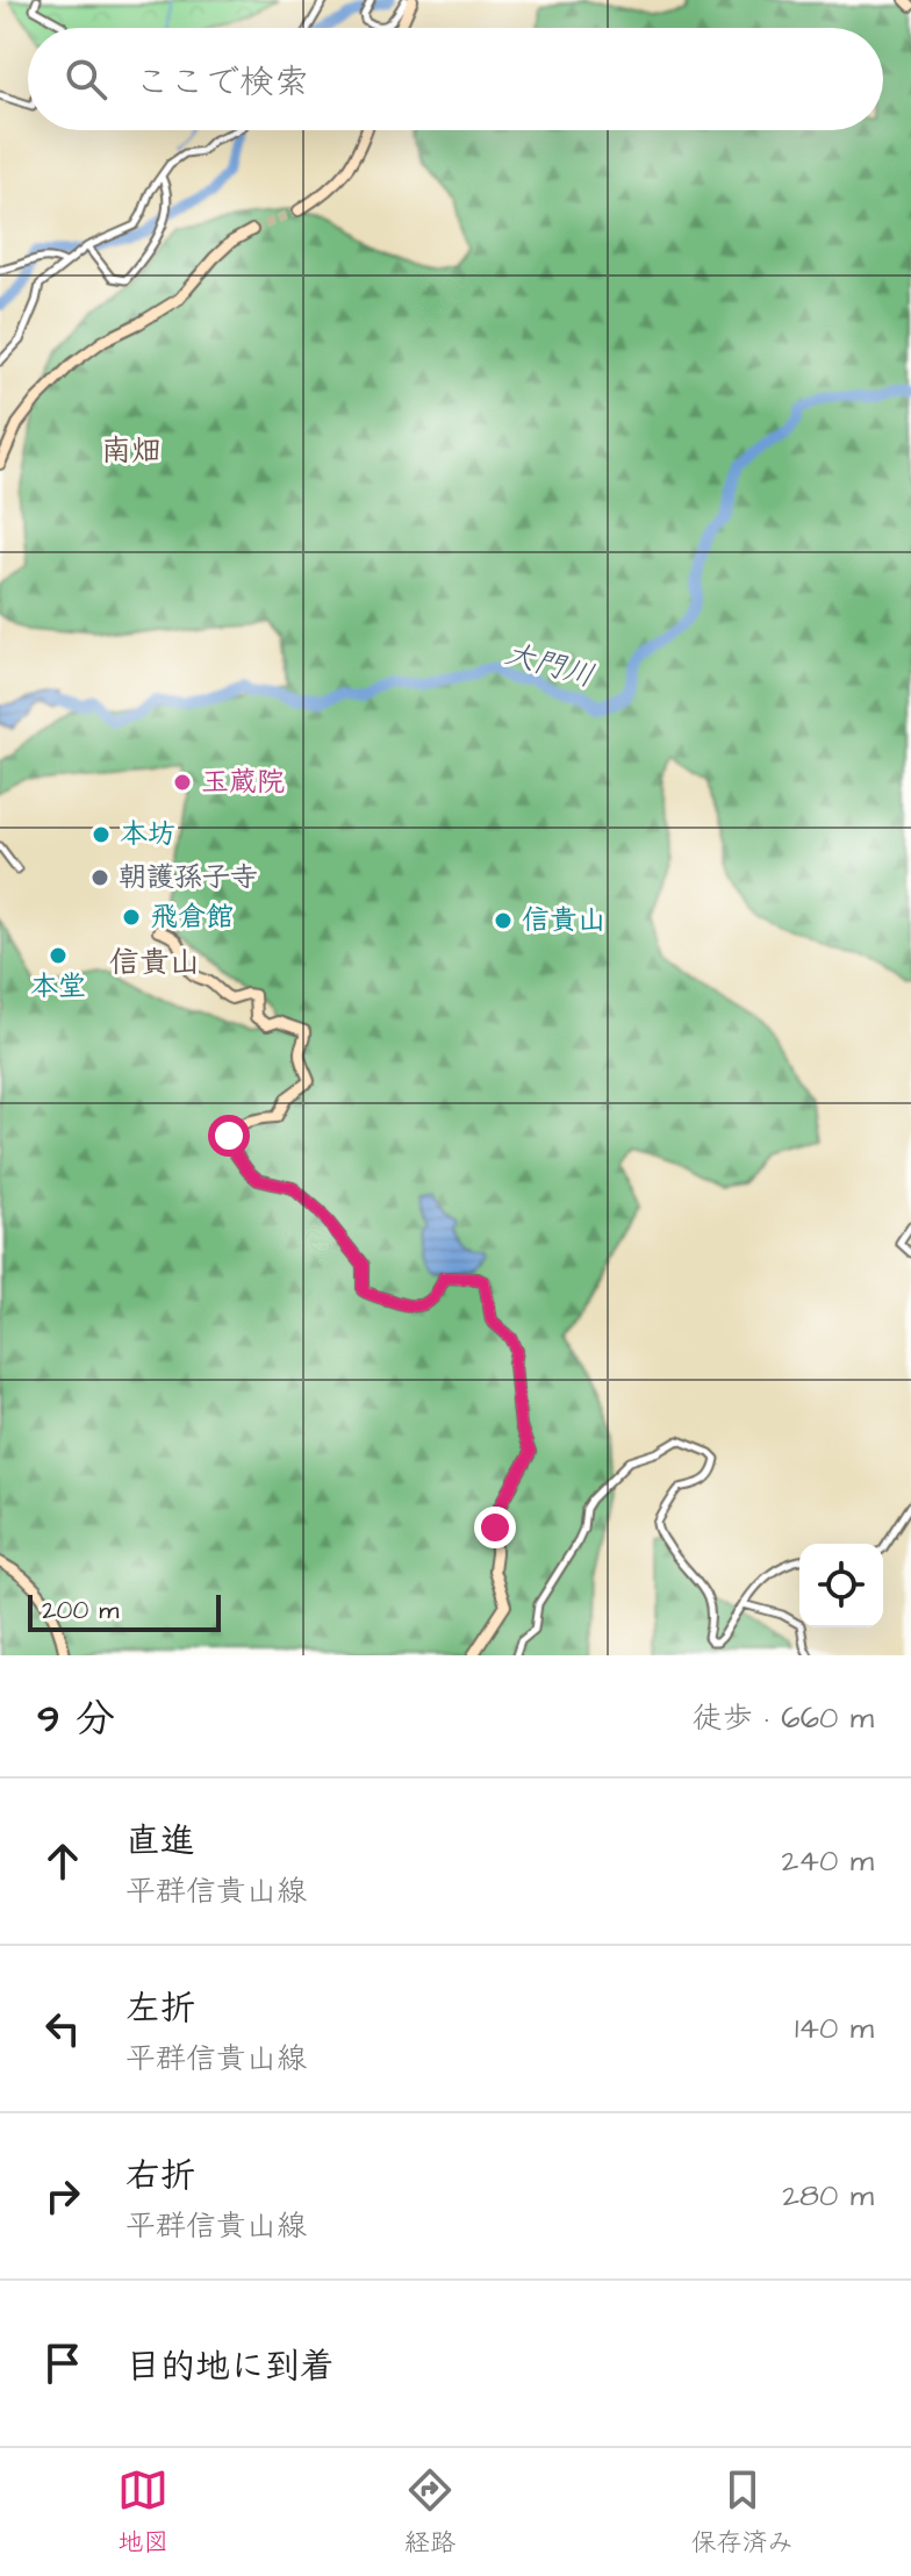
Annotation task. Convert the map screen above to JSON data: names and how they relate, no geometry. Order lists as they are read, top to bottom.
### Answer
{
  "districts": ["南畑", "信貴山"],
  "water": ["大門川"],
  "places": [
    "玉蔵院",
    "本坊",
    "朝護孫子寺",
    "飛倉館",
    "信貴山",
    "本堂"
  ],
  "scale_bar": "200 m",
  "page": {
    "search": "ここで検索",
    "scale": "200 m",
    "heading": ["9 分", "徒歩 · 660 m"],
    "list": [
      ["直進", "平群信貴山線", "240 m"],
      ["左折", "平群信貴山線", "140 m"],
      ["右折", "平群信貴山線", "280 m"],
      "目的地に到着"
    ],
    "nav": ["地図", "経路", "保存済み"]
  }
}
